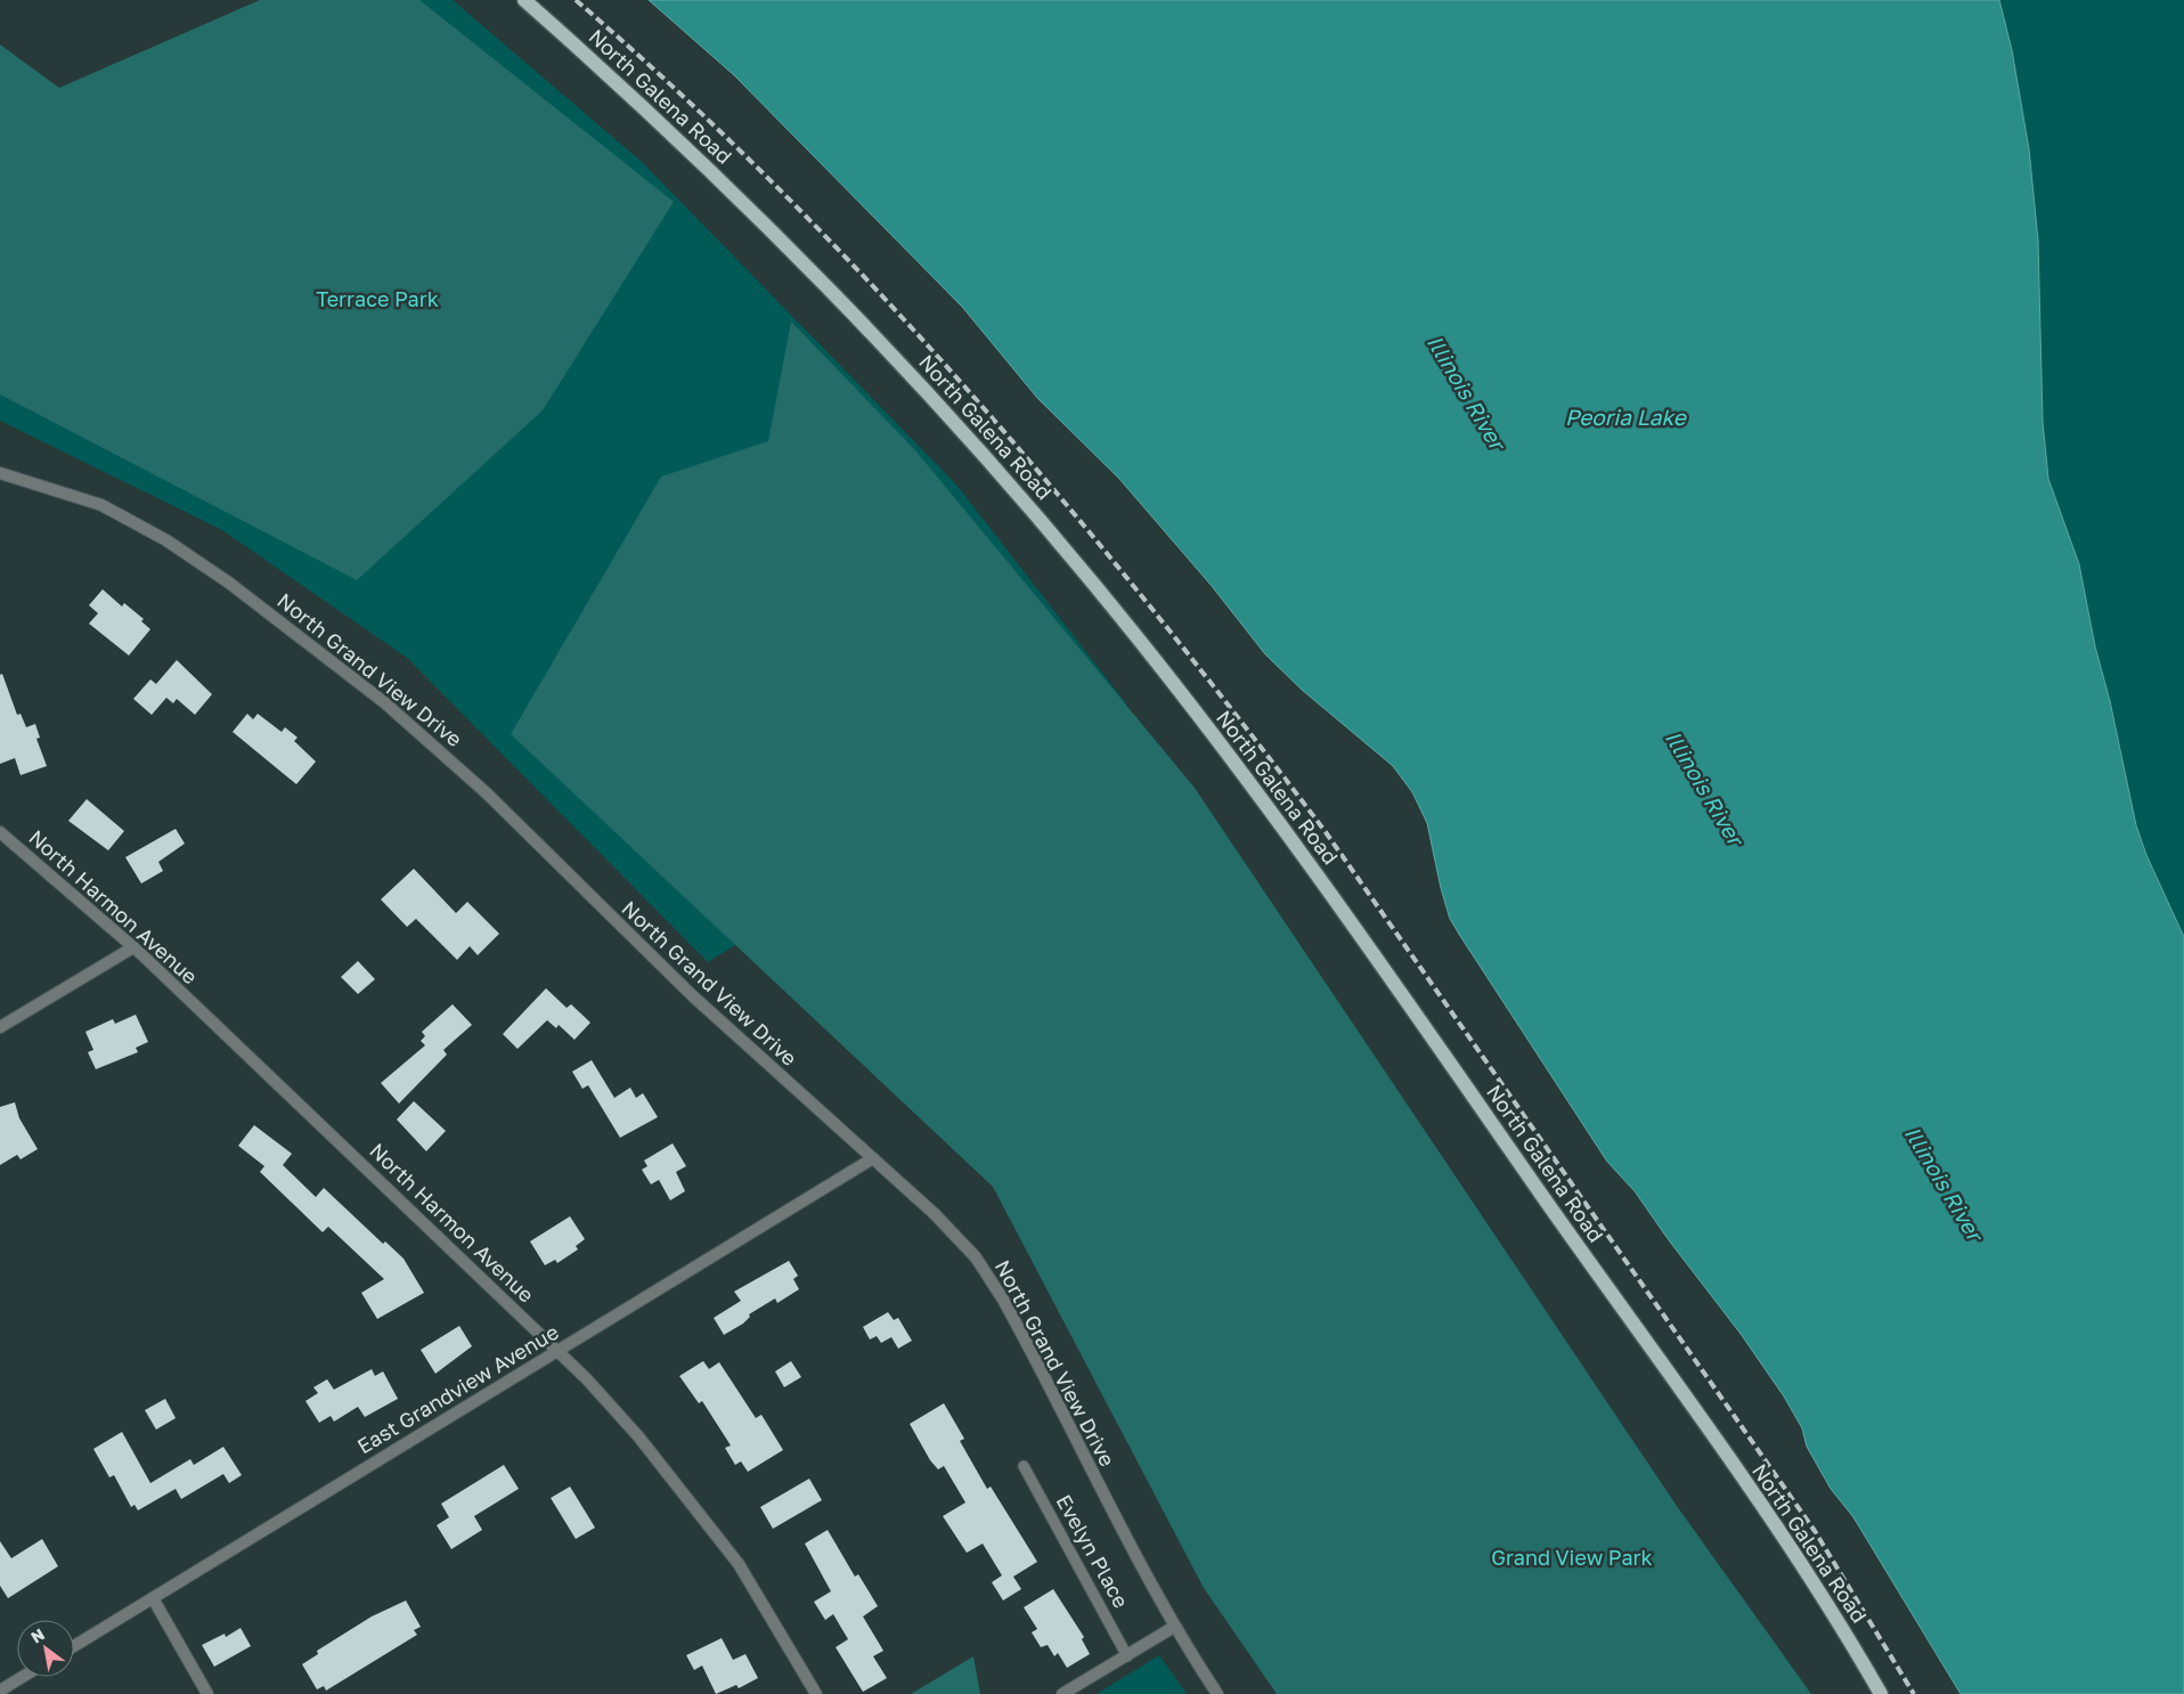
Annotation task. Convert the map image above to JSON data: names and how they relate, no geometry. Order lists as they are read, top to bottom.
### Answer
{
  "streets": {
    "main road": ["North Galena Road"],
    "street": ["North Grand View Drive", "North Harmon Avenue", "East Grandview Avenue"],
    "lane": ["Evelyn Place"]
  },
  "crossings": [
    ["North Grand View Drive", "East Grandview Avenue"],
    ["North Harmon Avenue", "East Grandview Avenue"]
  ],
  "water": ["Illinois River", "Peoria Lake"],
  "parks": ["Terrace Park", "Grand View Park"],
  "north": "top left"
}
